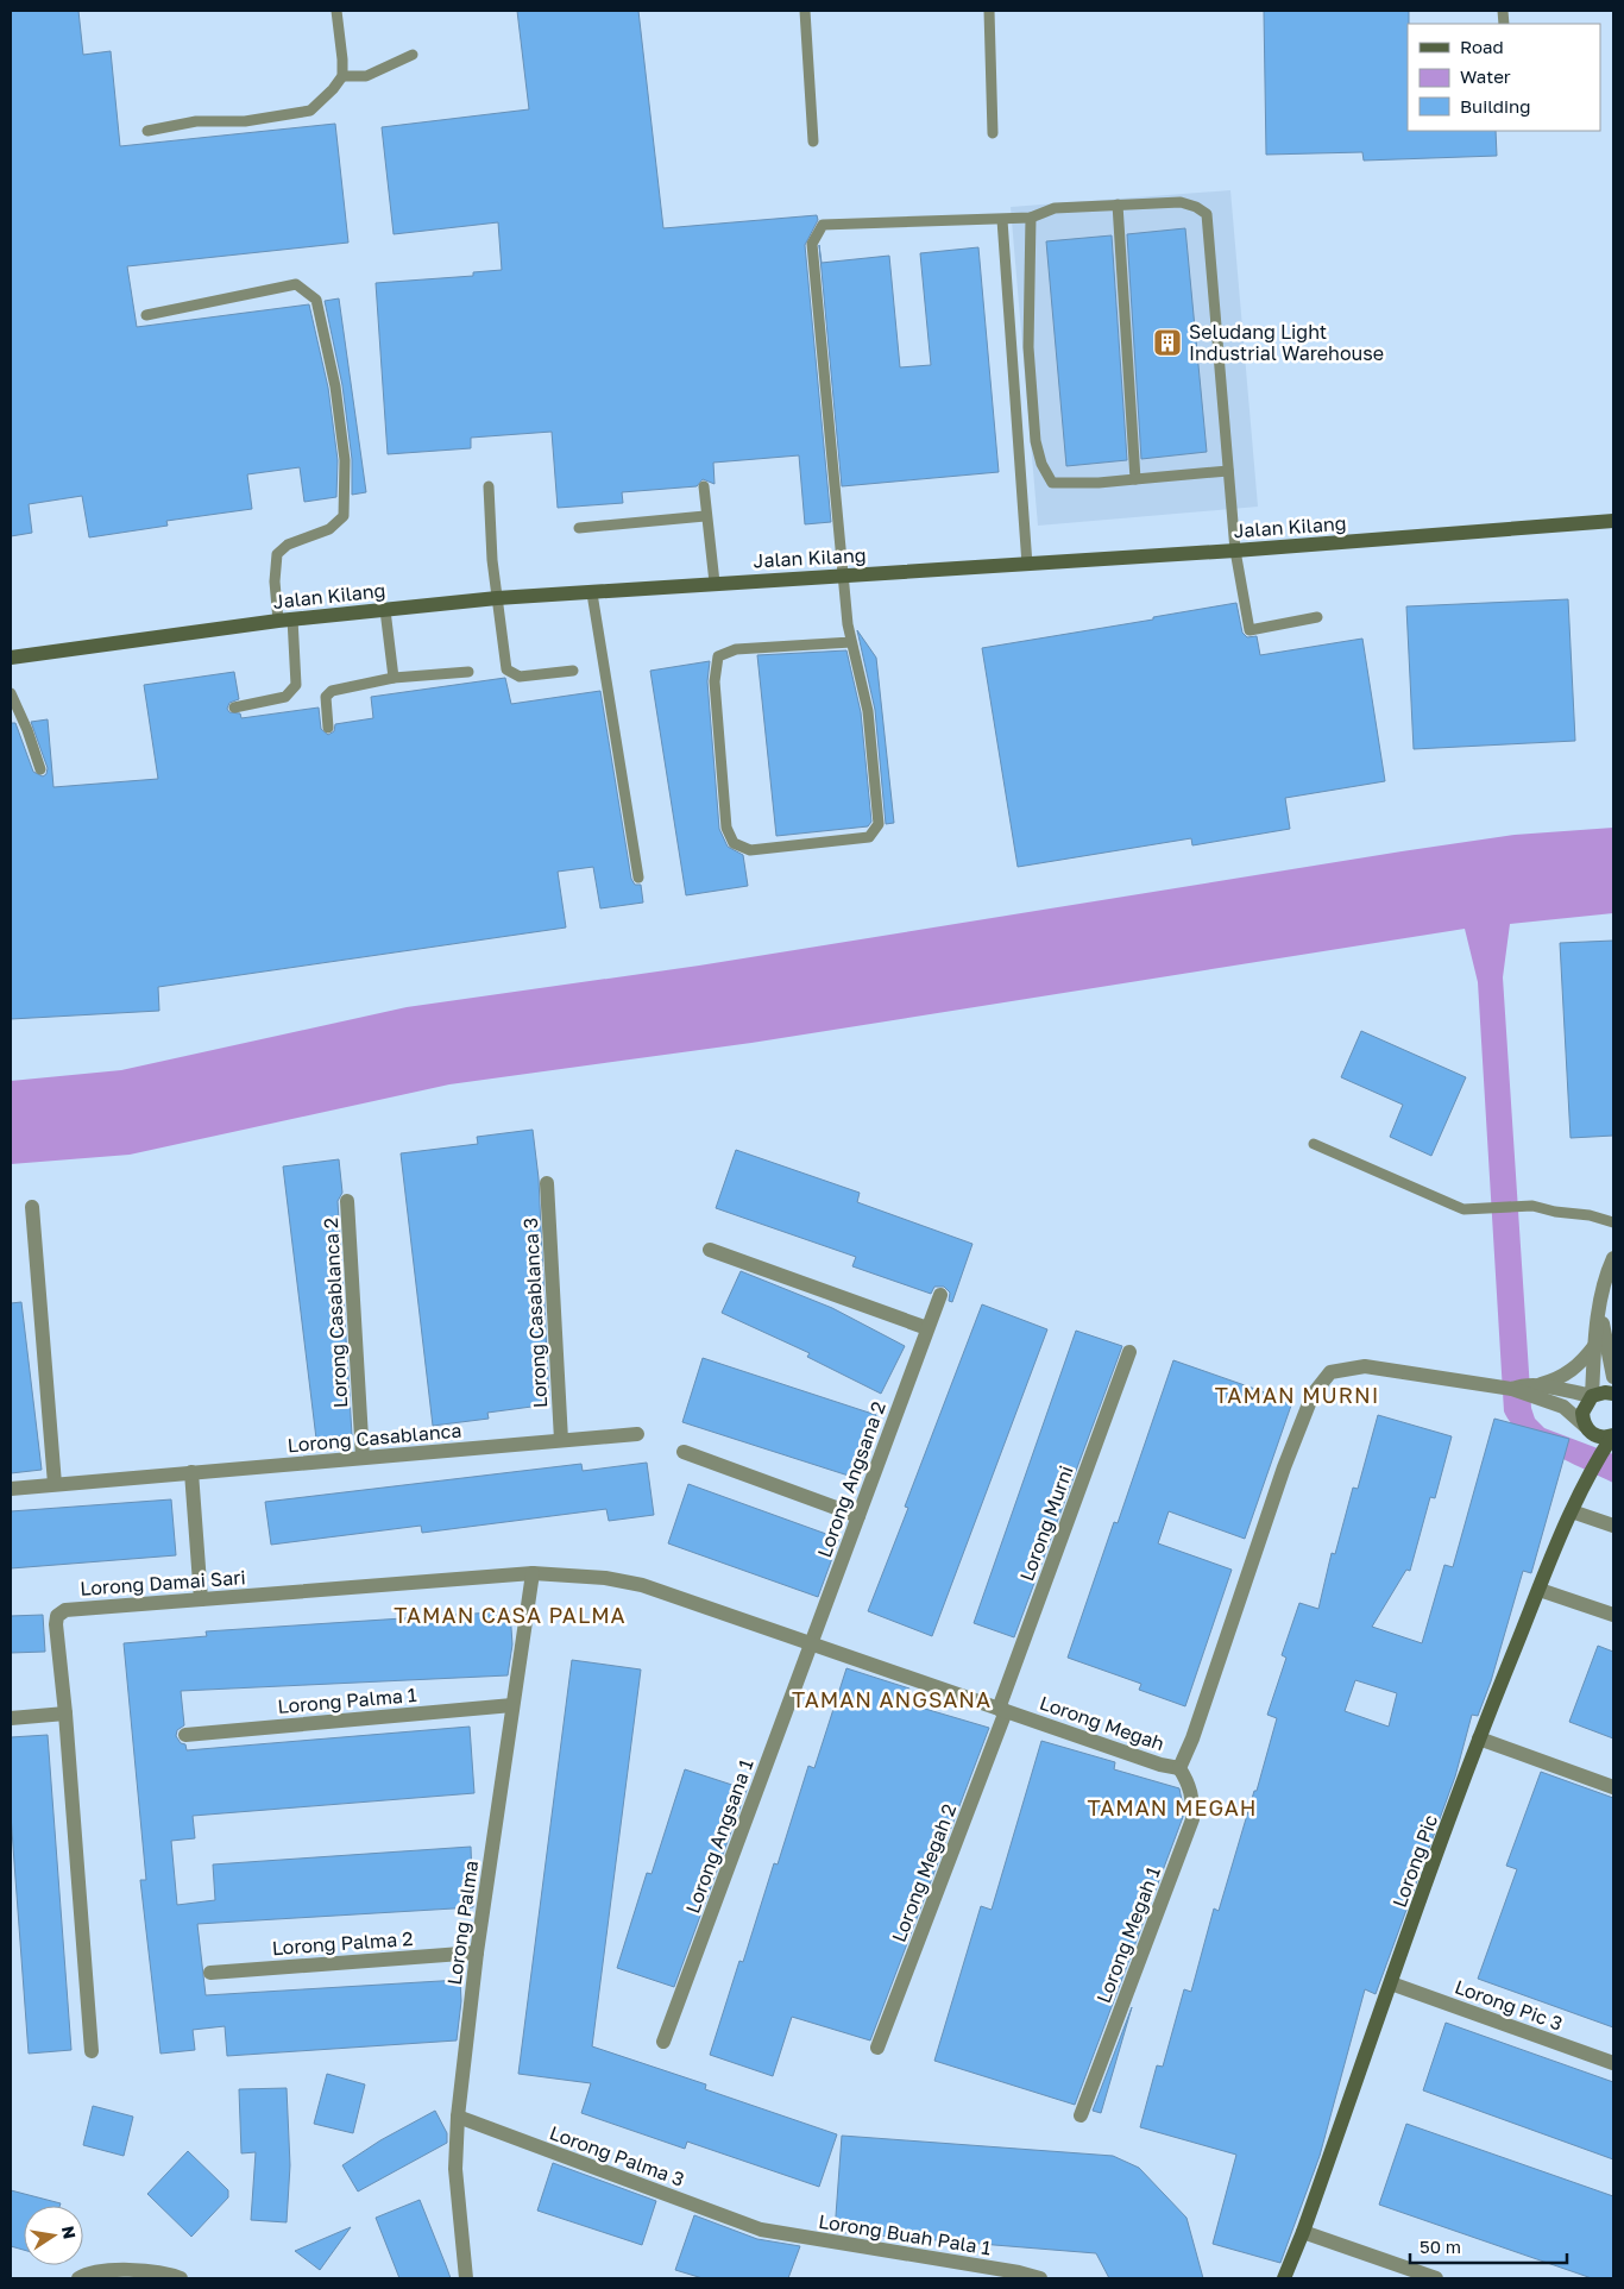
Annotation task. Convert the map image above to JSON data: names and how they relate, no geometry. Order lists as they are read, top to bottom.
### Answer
{
  "streets": {
    "street": [
      "Jalan Kilang",
      "Lorong Casablanca 2",
      "Lorong Casablanca 3",
      "Lorong Casablanca",
      "Lorong Angsana 2",
      "Lorong Murni",
      "Lorong Damai Sari",
      "Lorong Palma 1",
      "Lorong Megah",
      "Lorong Angsana 1",
      "Lorong Pic",
      "Lorong Megah 2",
      "Lorong Palma",
      "Lorong Megah 1",
      "Lorong Palma 2",
      "Lorong Pic 3",
      "Lorong Palma 3",
      "Lorong Buah Pala 1"
    ]
  },
  "crossings": [
    ["Lorong Casablanca 2", "Lorong Casablanca"],
    ["Lorong Casablanca 3", "Lorong Casablanca"],
    ["Lorong Angsana 2", "Lorong Megah"],
    ["Lorong Angsana 2", "Lorong Angsana 1"],
    ["Lorong Murni", "Lorong Megah"],
    ["Lorong Murni", "Lorong Megah 2"],
    ["Lorong Damai Sari", "Lorong Megah"],
    ["Lorong Damai Sari", "Lorong Palma"],
    ["Lorong Palma 1", "Lorong Palma"],
    ["Lorong Megah", "Lorong Angsana 1"],
    ["Lorong Megah", "Lorong Megah 2"],
    ["Lorong Megah", "Lorong Palma"],
    ["Lorong Megah", "Lorong Megah 1"],
    ["Lorong Pic", "Lorong Pic 3"],
    ["Lorong Palma", "Lorong Palma 2"],
    ["Lorong Palma", "Lorong Palma 3"],
    ["Lorong Palma 3", "Lorong Buah Pala 1"]
  ],
  "districts": [
    "TAMAN MURNI",
    "TAMAN CASA PALMA",
    "TAMAN ANGSANA",
    "TAMAN MEGAH"
  ],
  "places": {
    "building": ["Seludang Light Industrial Warehouse"]
  },
  "legend": ["Road", "Water", "Building"],
  "scale_bar": "50 m",
  "north": "right"
}
